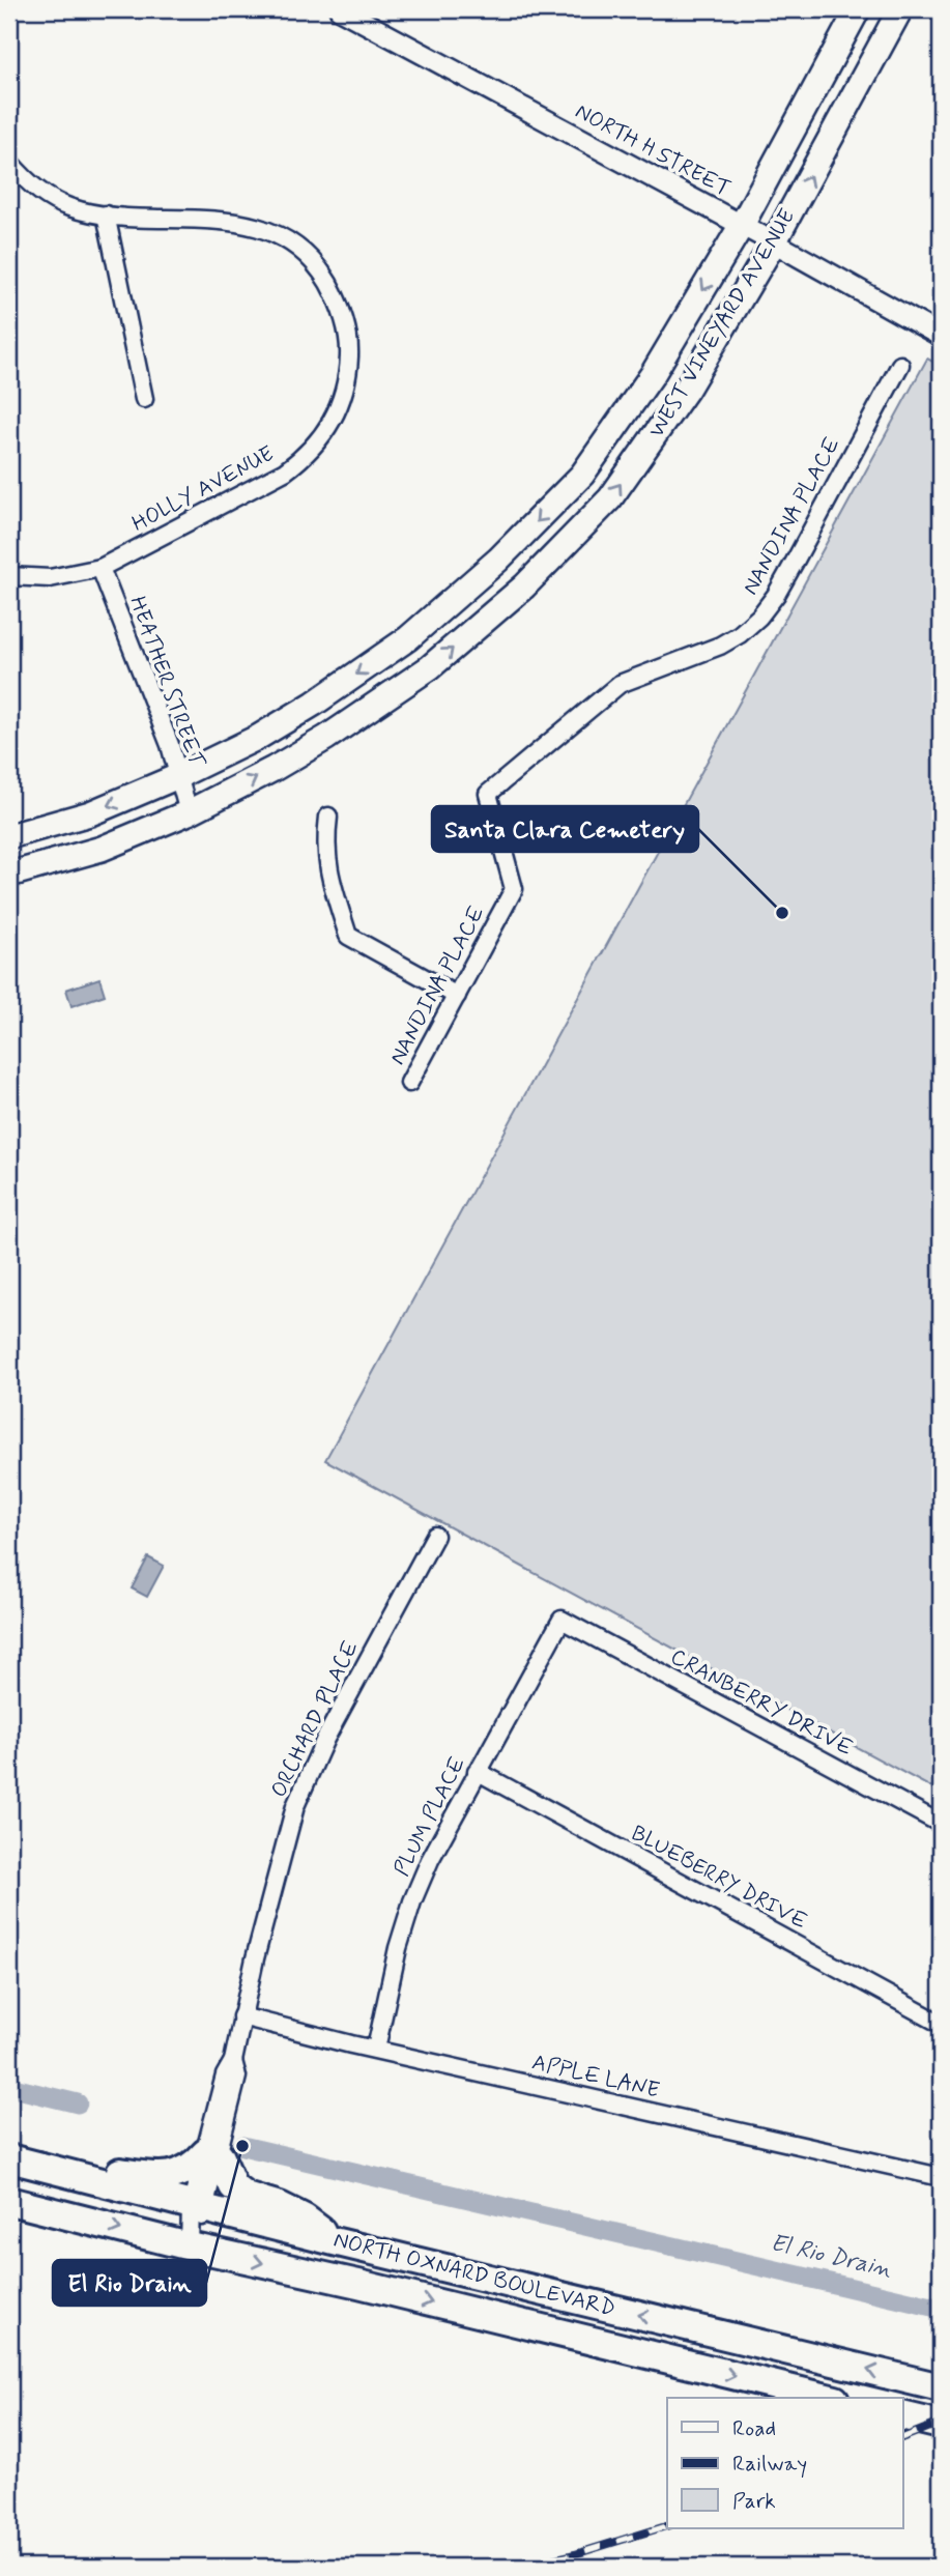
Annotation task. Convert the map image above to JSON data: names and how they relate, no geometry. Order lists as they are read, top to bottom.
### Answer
{
  "streets": {
    "main road": ["WEST VINEYARD AVENUE", "NORTH OXNARD BOULEVARD"],
    "street": [
      "NORTH H STREET",
      "HOLLY AVENUE",
      "NANDINA PLACE",
      "HEATHER STREET",
      "CRANBERRY DRIVE",
      "ORCHARD PLACE",
      "PLUM PLACE",
      "BLUEBERRY DRIVE",
      "APPLE LANE"
    ]
  },
  "crossings": [
    ["NORTH H STREET", "WEST VINEYARD AVENUE"],
    ["WEST VINEYARD AVENUE", "HEATHER STREET"],
    ["HOLLY AVENUE", "HEATHER STREET"],
    ["CRANBERRY DRIVE", "PLUM PLACE"],
    ["ORCHARD PLACE", "APPLE LANE"],
    ["ORCHARD PLACE", "NORTH OXNARD BOULEVARD"],
    ["PLUM PLACE", "BLUEBERRY DRIVE"],
    ["PLUM PLACE", "APPLE LANE"]
  ],
  "water": ["El Rio Drain"],
  "places": ["Santa Clara Cemetery", "El Rio Drain"],
  "legend": ["Road", "Railway", "Park"]
}
